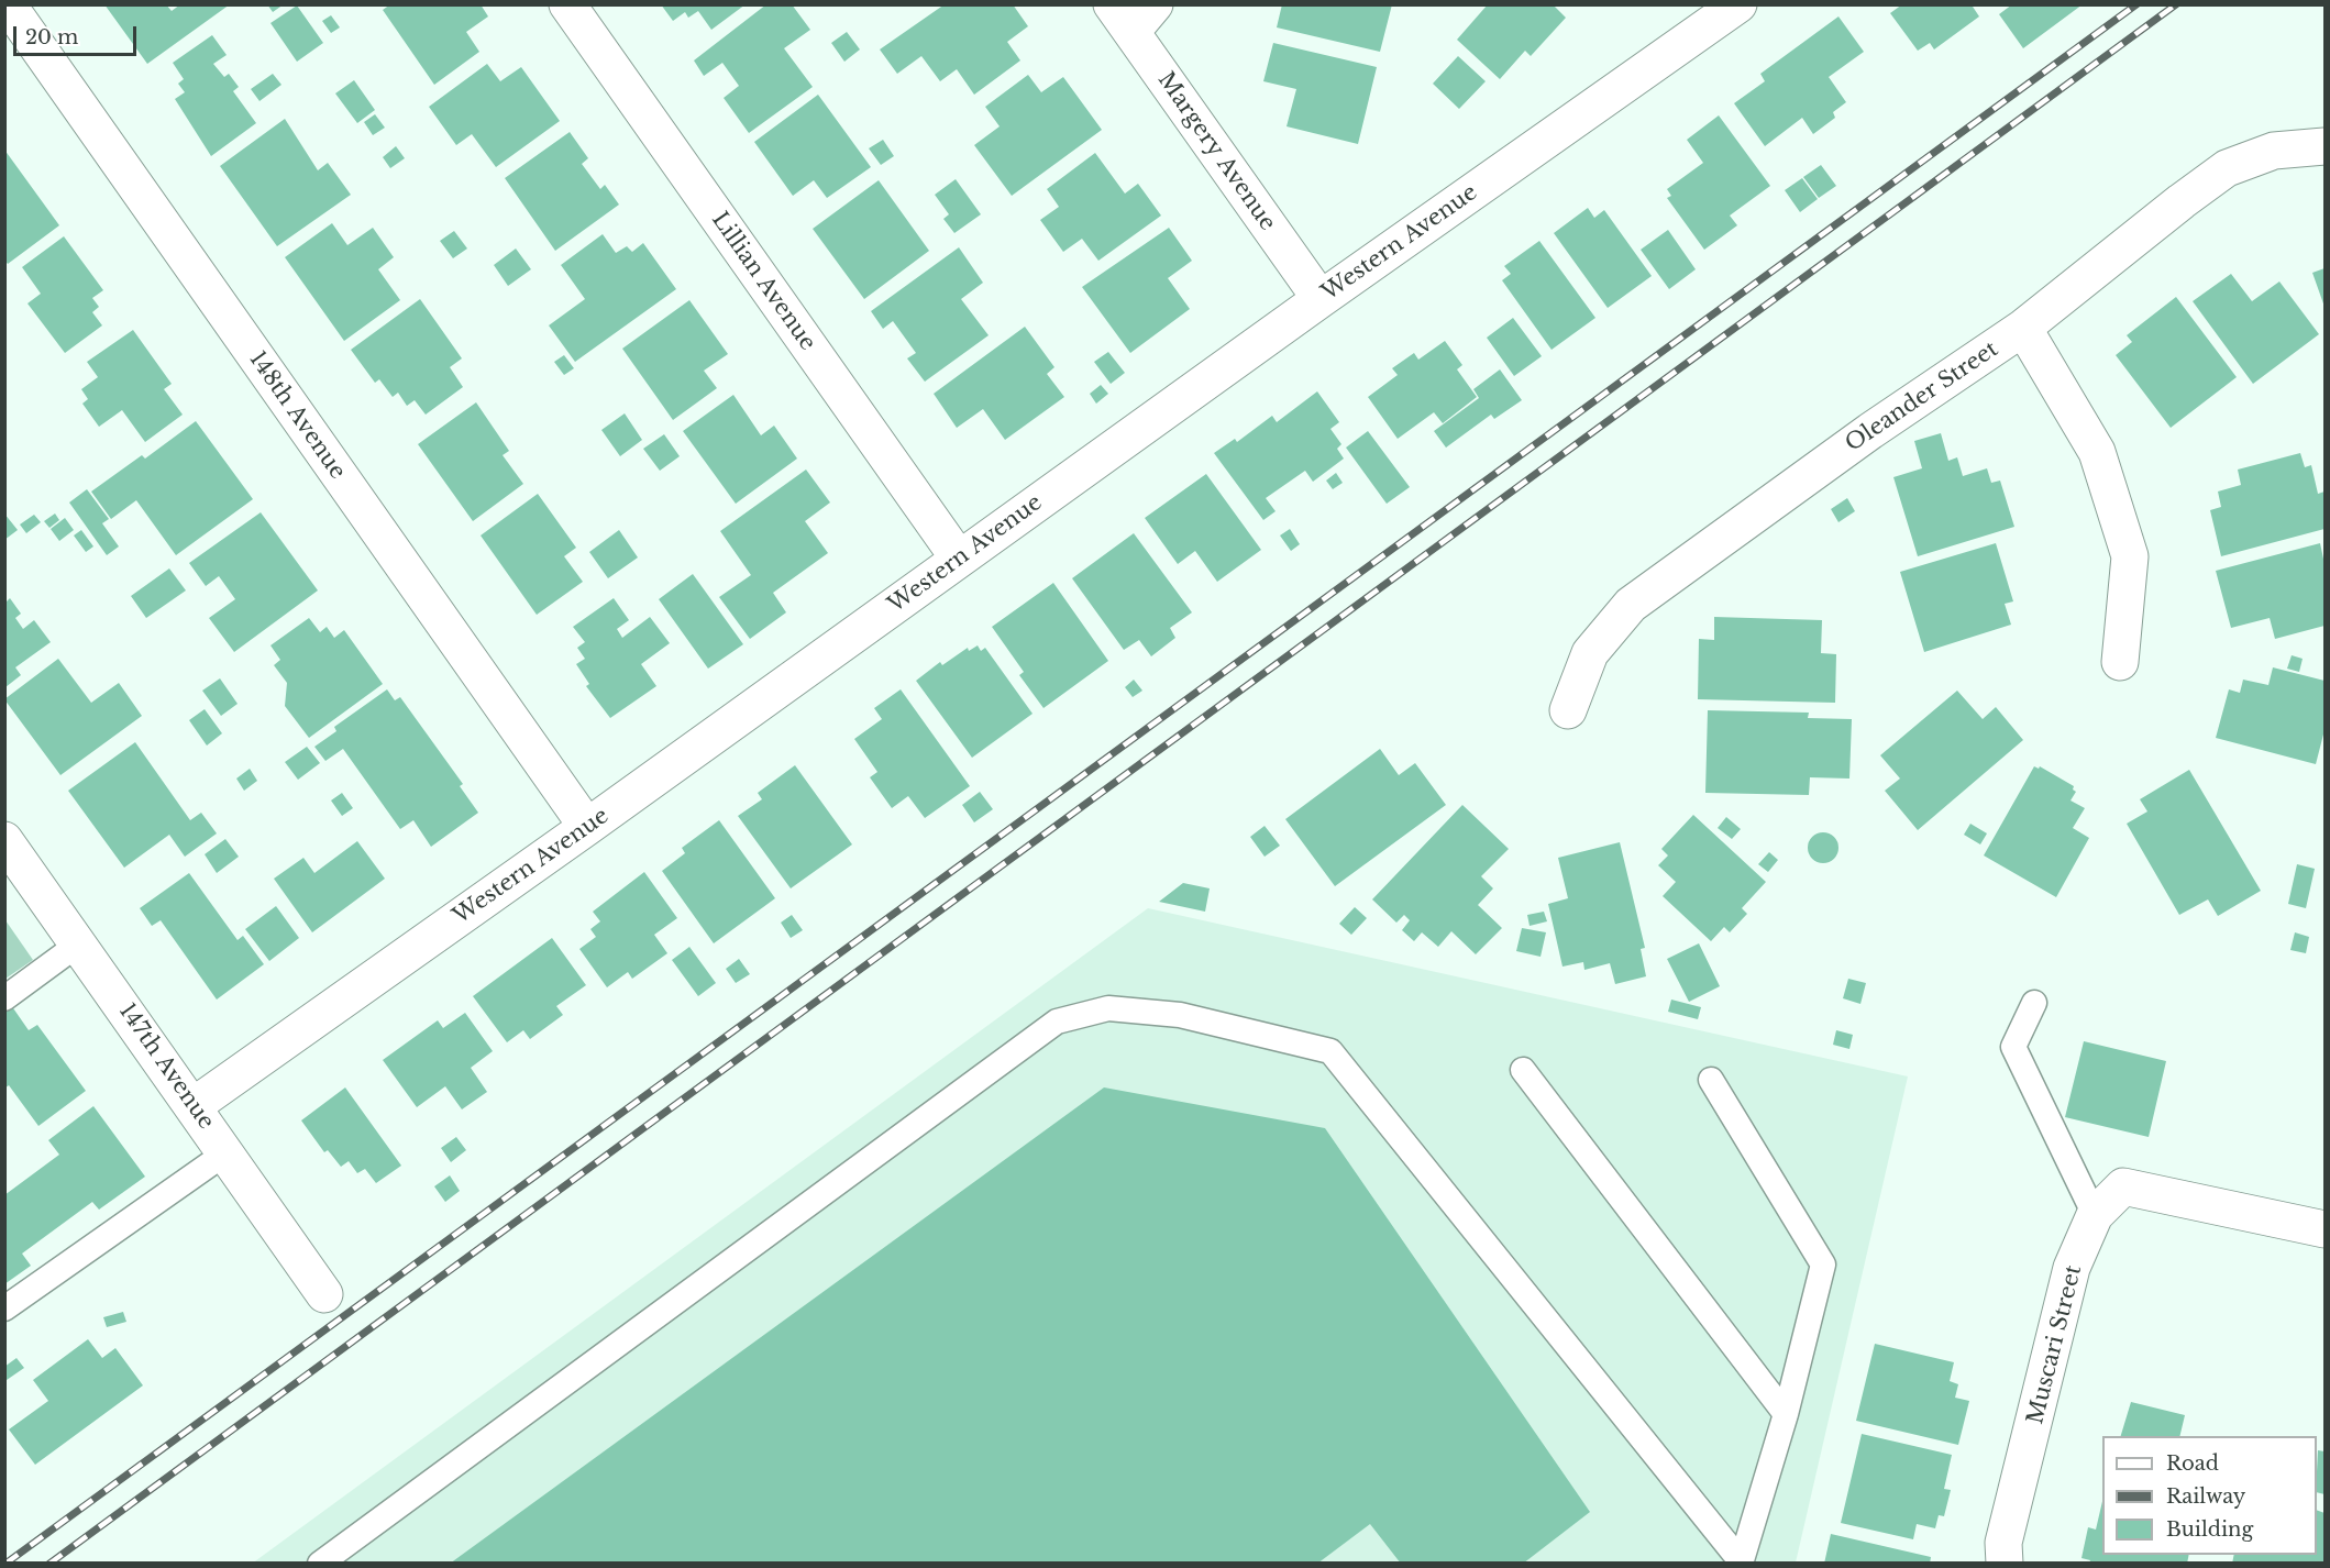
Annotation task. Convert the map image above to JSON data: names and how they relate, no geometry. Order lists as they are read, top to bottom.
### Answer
{
  "streets": {
    "street": [
      "Margery Avenue",
      "Western Avenue",
      "Lillian Avenue",
      "Oleander Street",
      "148th Avenue",
      "147th Avenue",
      "Muscari Street"
    ]
  },
  "crossings": [
    ["Margery Avenue", "Western Avenue"],
    ["Western Avenue", "Lillian Avenue"],
    ["Western Avenue", "148th Avenue"],
    ["Western Avenue", "147th Avenue"]
  ],
  "legend": ["Road", "Railway", "Building"],
  "scale_bar": "20 m"
}
